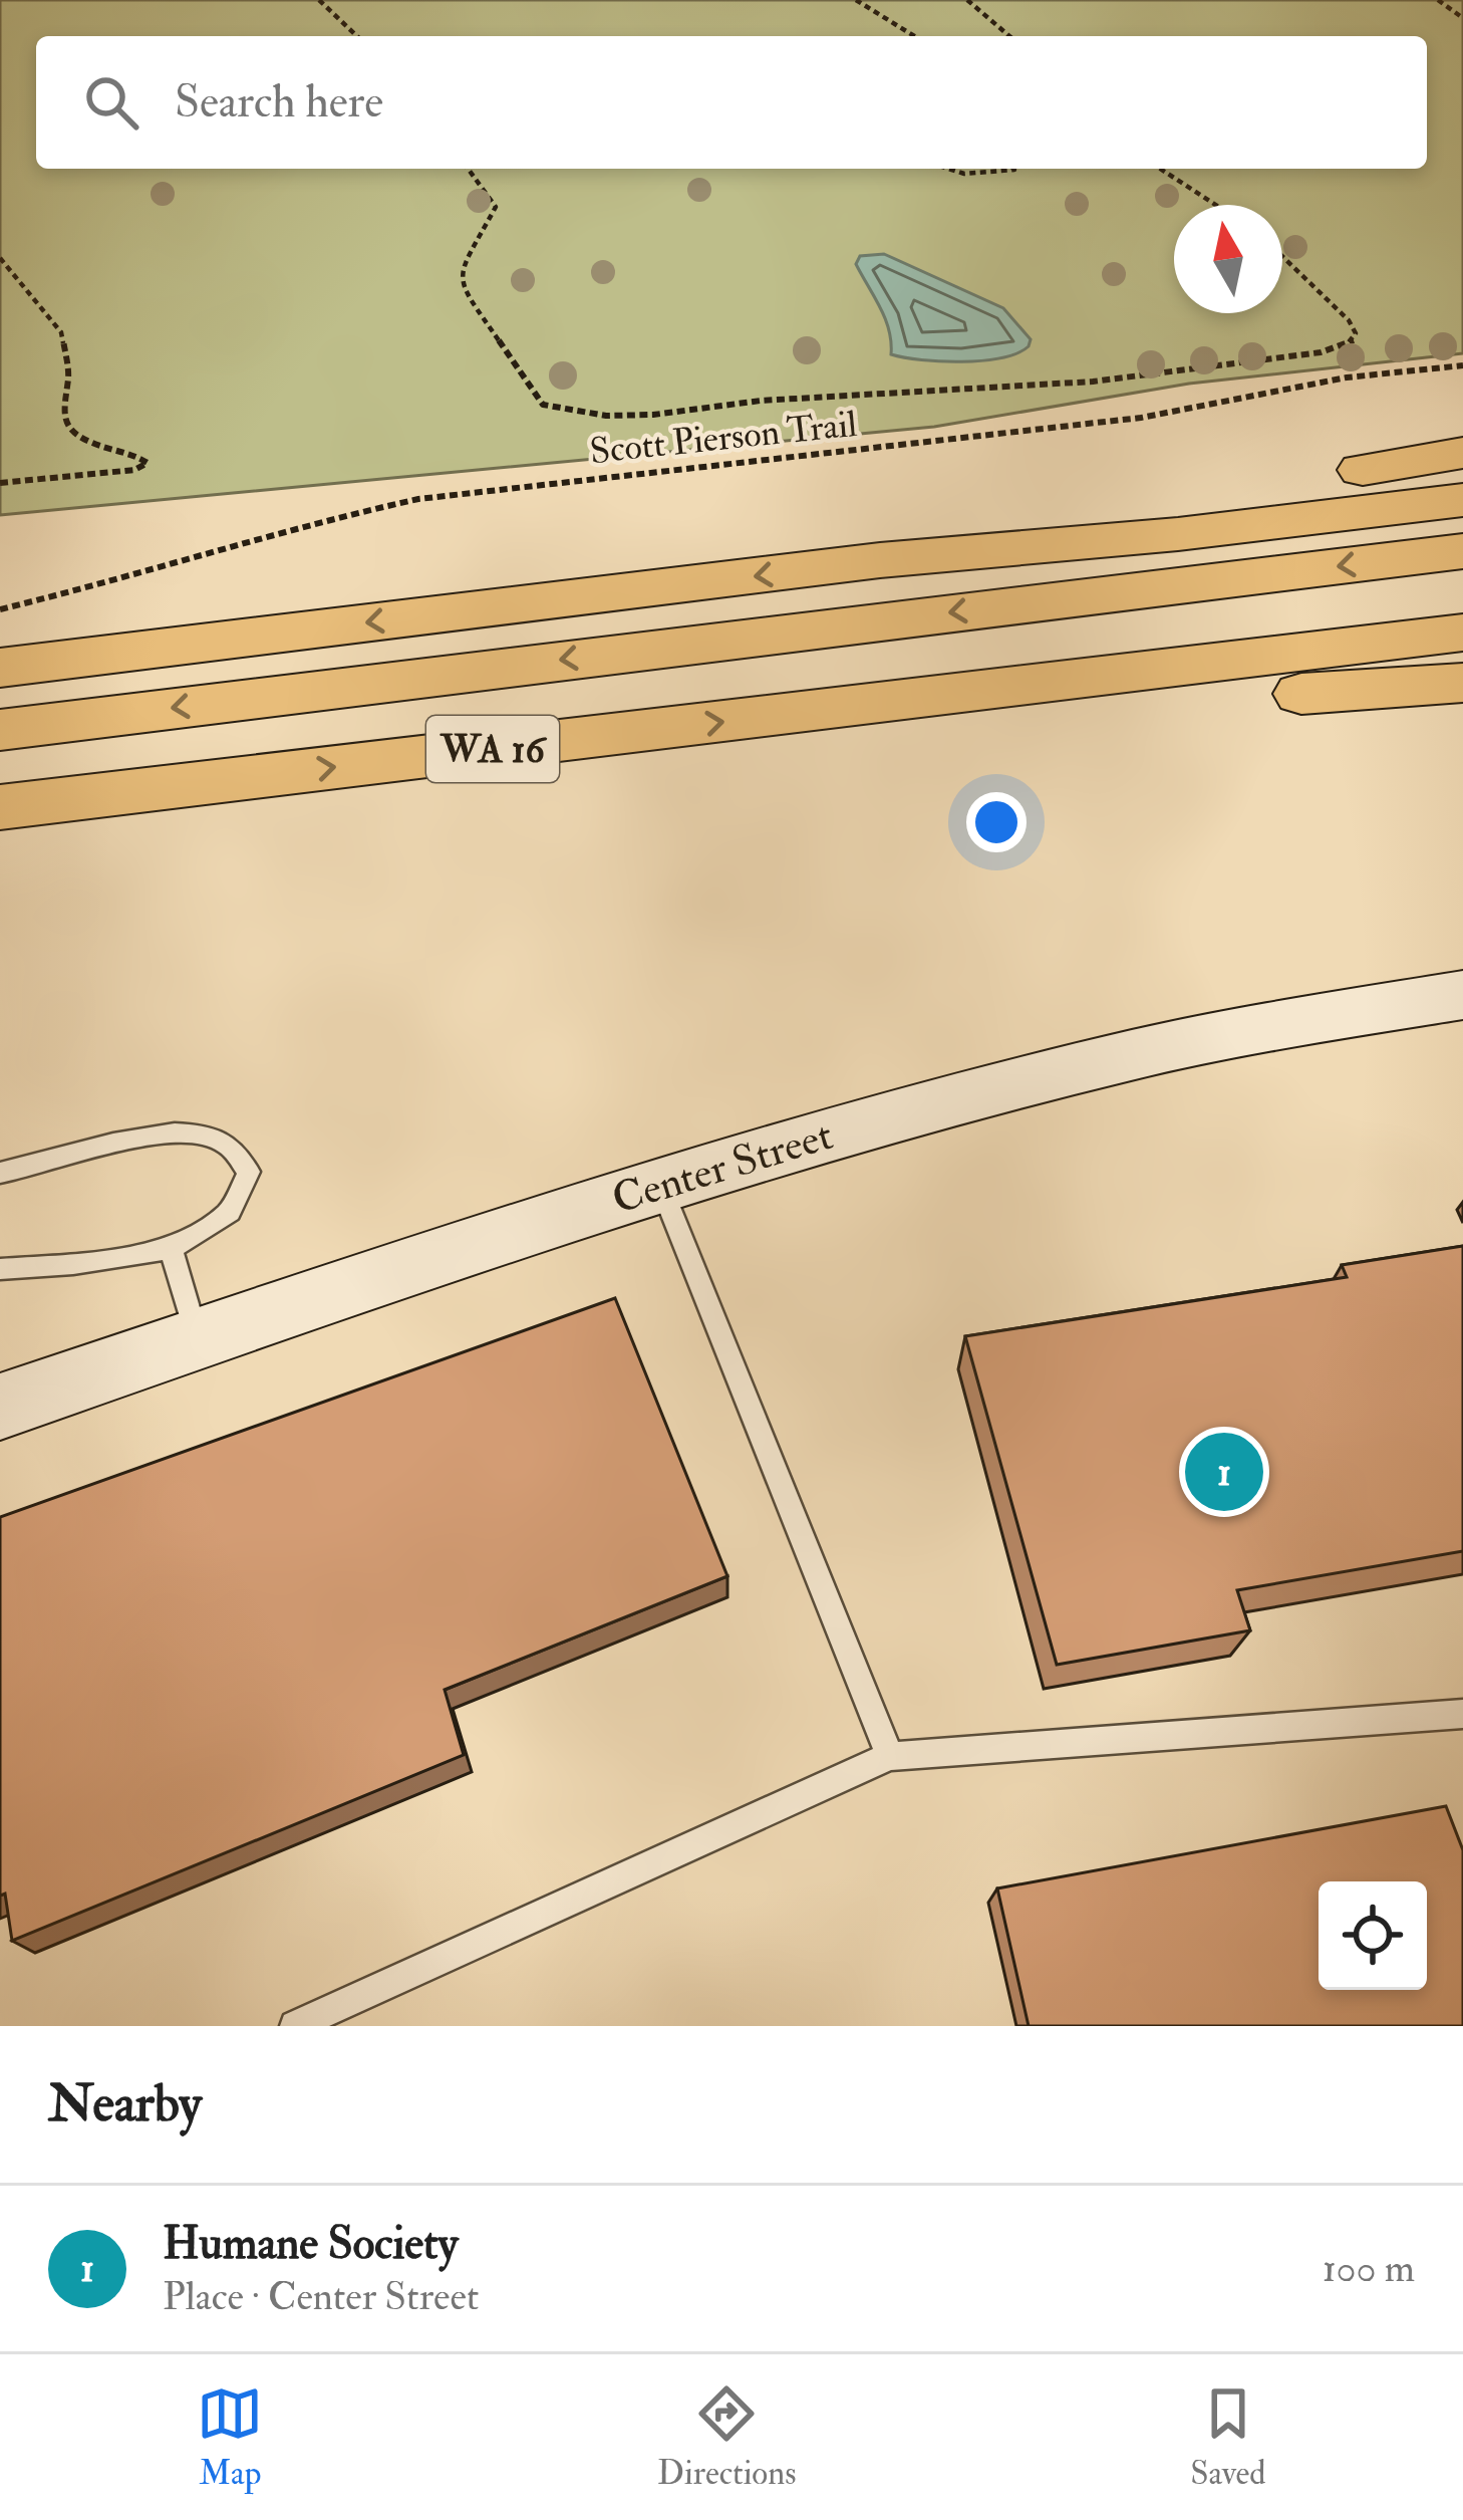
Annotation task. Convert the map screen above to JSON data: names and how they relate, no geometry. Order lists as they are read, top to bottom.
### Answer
{
  "streets": {
    "highway": ["WA 16"],
    "main road": ["Center Street"],
    "path": ["Scott Pierson Trail"]
  },
  "north": "top",
  "page": {
    "search": "Search here",
    "pins": "1",
    "heading": "Nearby",
    "list": [
      {
        "mark": "1",
        "name": "Humane Society",
        "note": "Place · Center Street",
        "value": "100 m"
      }
    ],
    "nav": ["Map", "Directions", "Saved"]
  }
}
